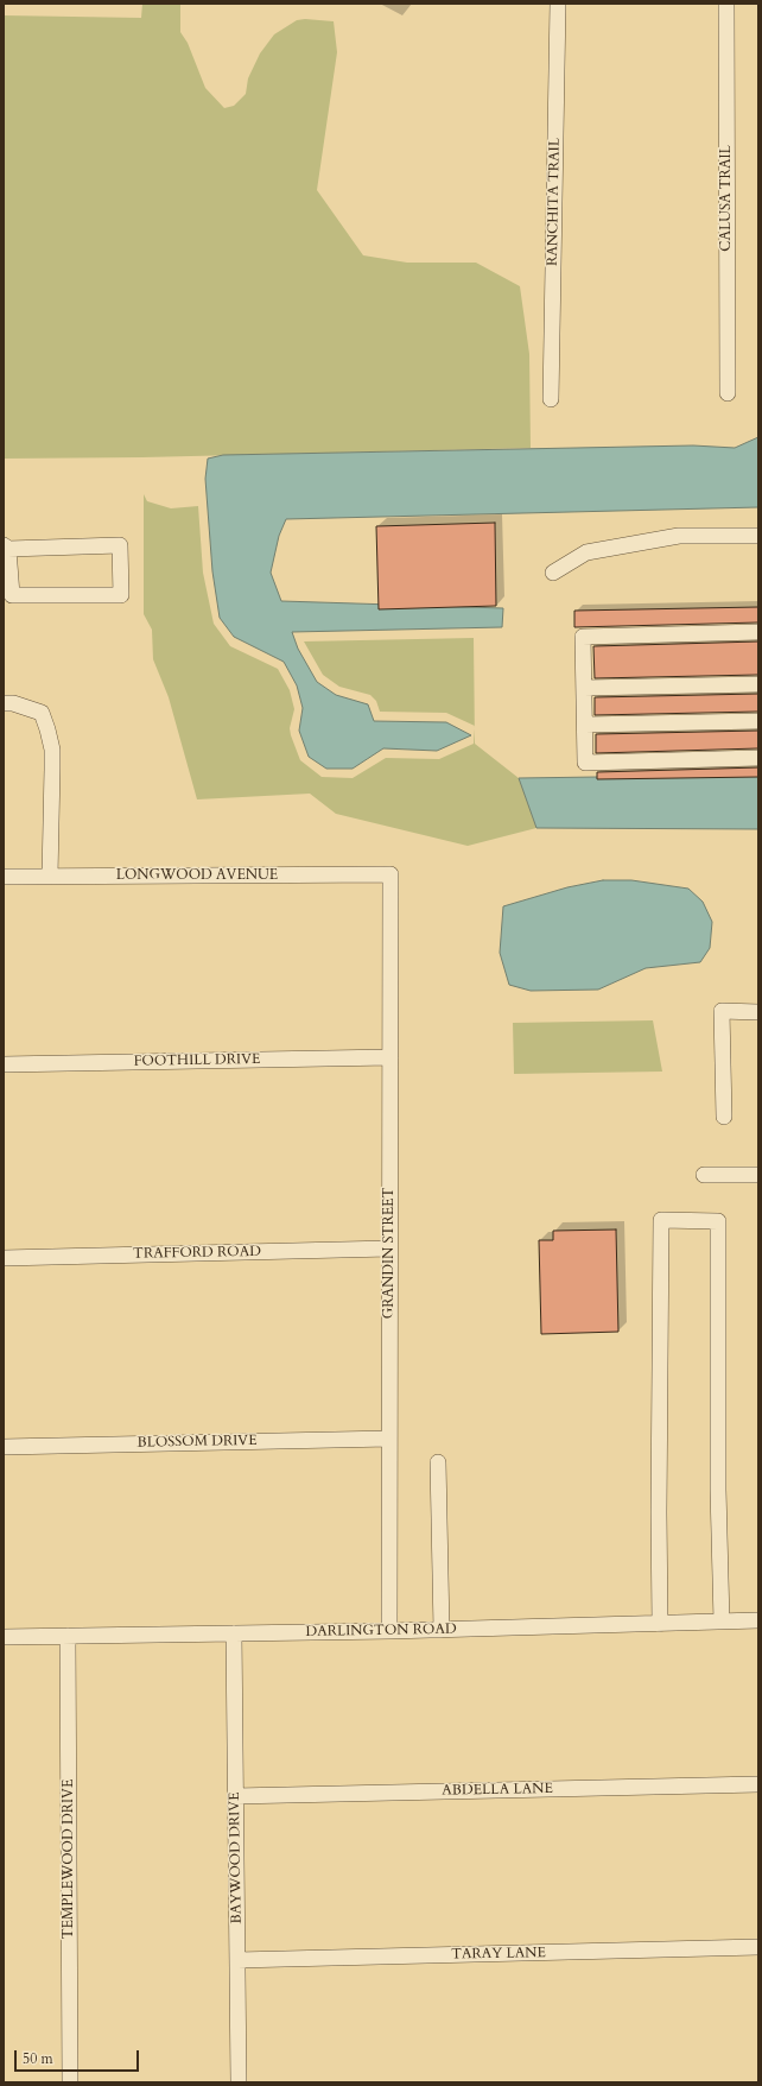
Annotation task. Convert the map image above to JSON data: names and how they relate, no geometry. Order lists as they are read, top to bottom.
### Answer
{
  "streets": {
    "street": [
      "CALUSA TRAIL",
      "RANCHITA TRAIL",
      "LONGWOOD AVENUE",
      "FOOTHILL DRIVE",
      "TRAFFORD ROAD",
      "GRANDIN STREET",
      "BLOSSOM DRIVE",
      "DARLINGTON ROAD",
      "ABDELLA LANE",
      "BAYWOOD DRIVE",
      "TEMPLEWOOD DRIVE",
      "TARAY LANE"
    ]
  },
  "crossings": [
    ["LONGWOOD AVENUE", "GRANDIN STREET"],
    ["FOOTHILL DRIVE", "GRANDIN STREET"],
    ["TRAFFORD ROAD", "GRANDIN STREET"],
    ["GRANDIN STREET", "BLOSSOM DRIVE"],
    ["GRANDIN STREET", "DARLINGTON ROAD"],
    ["DARLINGTON ROAD", "BAYWOOD DRIVE"],
    ["DARLINGTON ROAD", "TEMPLEWOOD DRIVE"],
    ["ABDELLA LANE", "BAYWOOD DRIVE"],
    ["BAYWOOD DRIVE", "TARAY LANE"]
  ],
  "scale_bar": "50 m"
}
